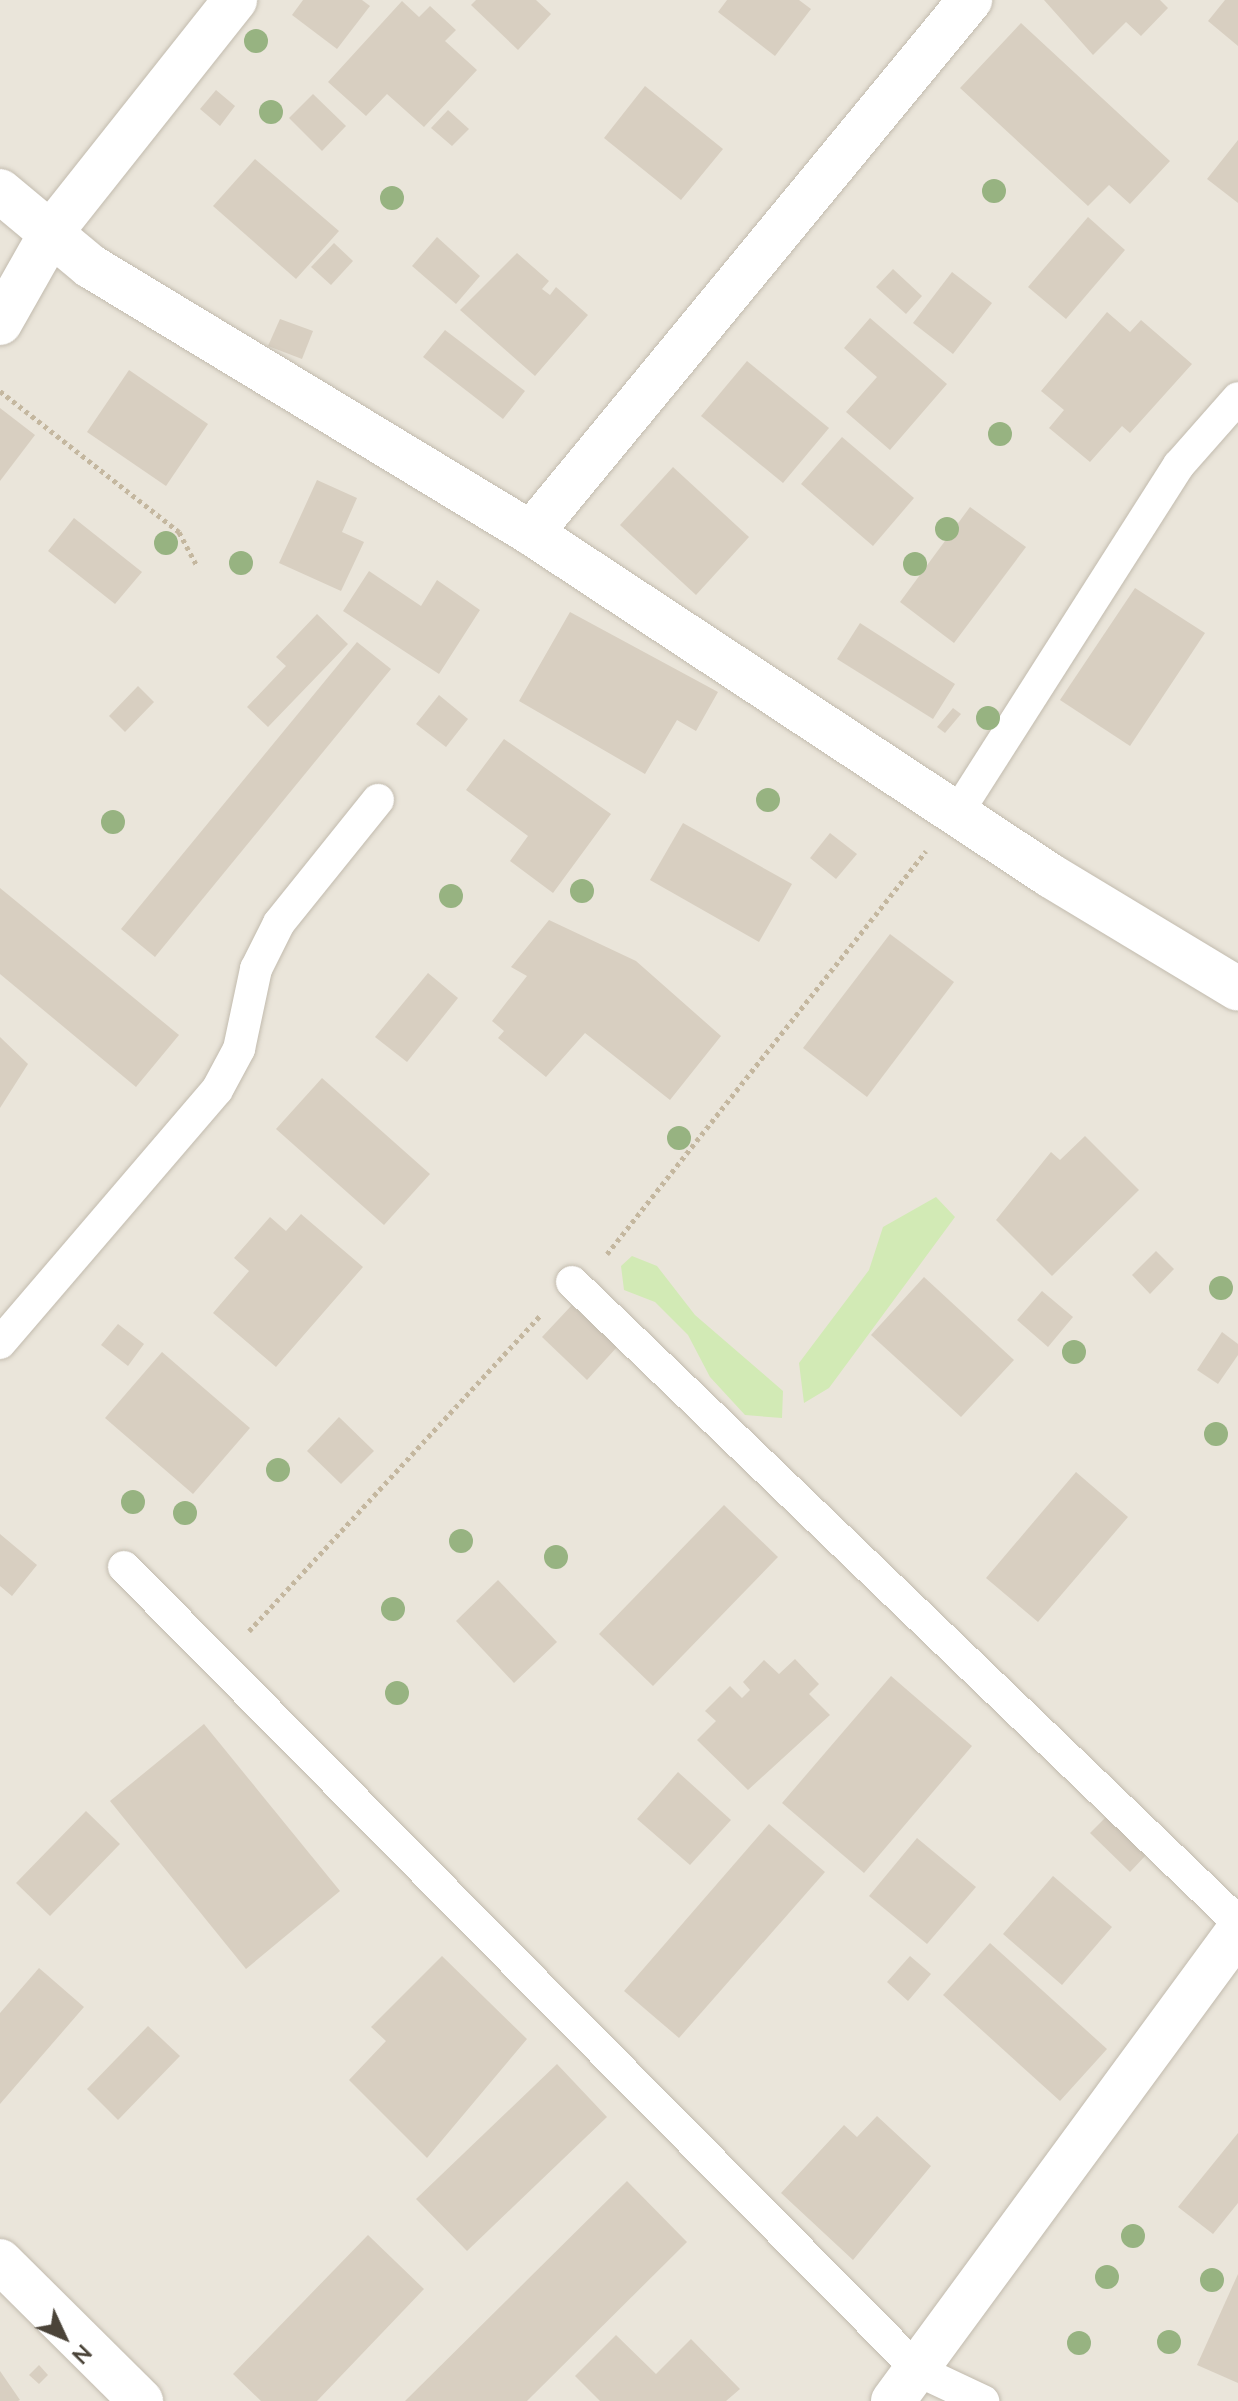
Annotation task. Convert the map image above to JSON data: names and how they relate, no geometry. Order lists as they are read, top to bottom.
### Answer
{
  "north": "bottom right"
}
